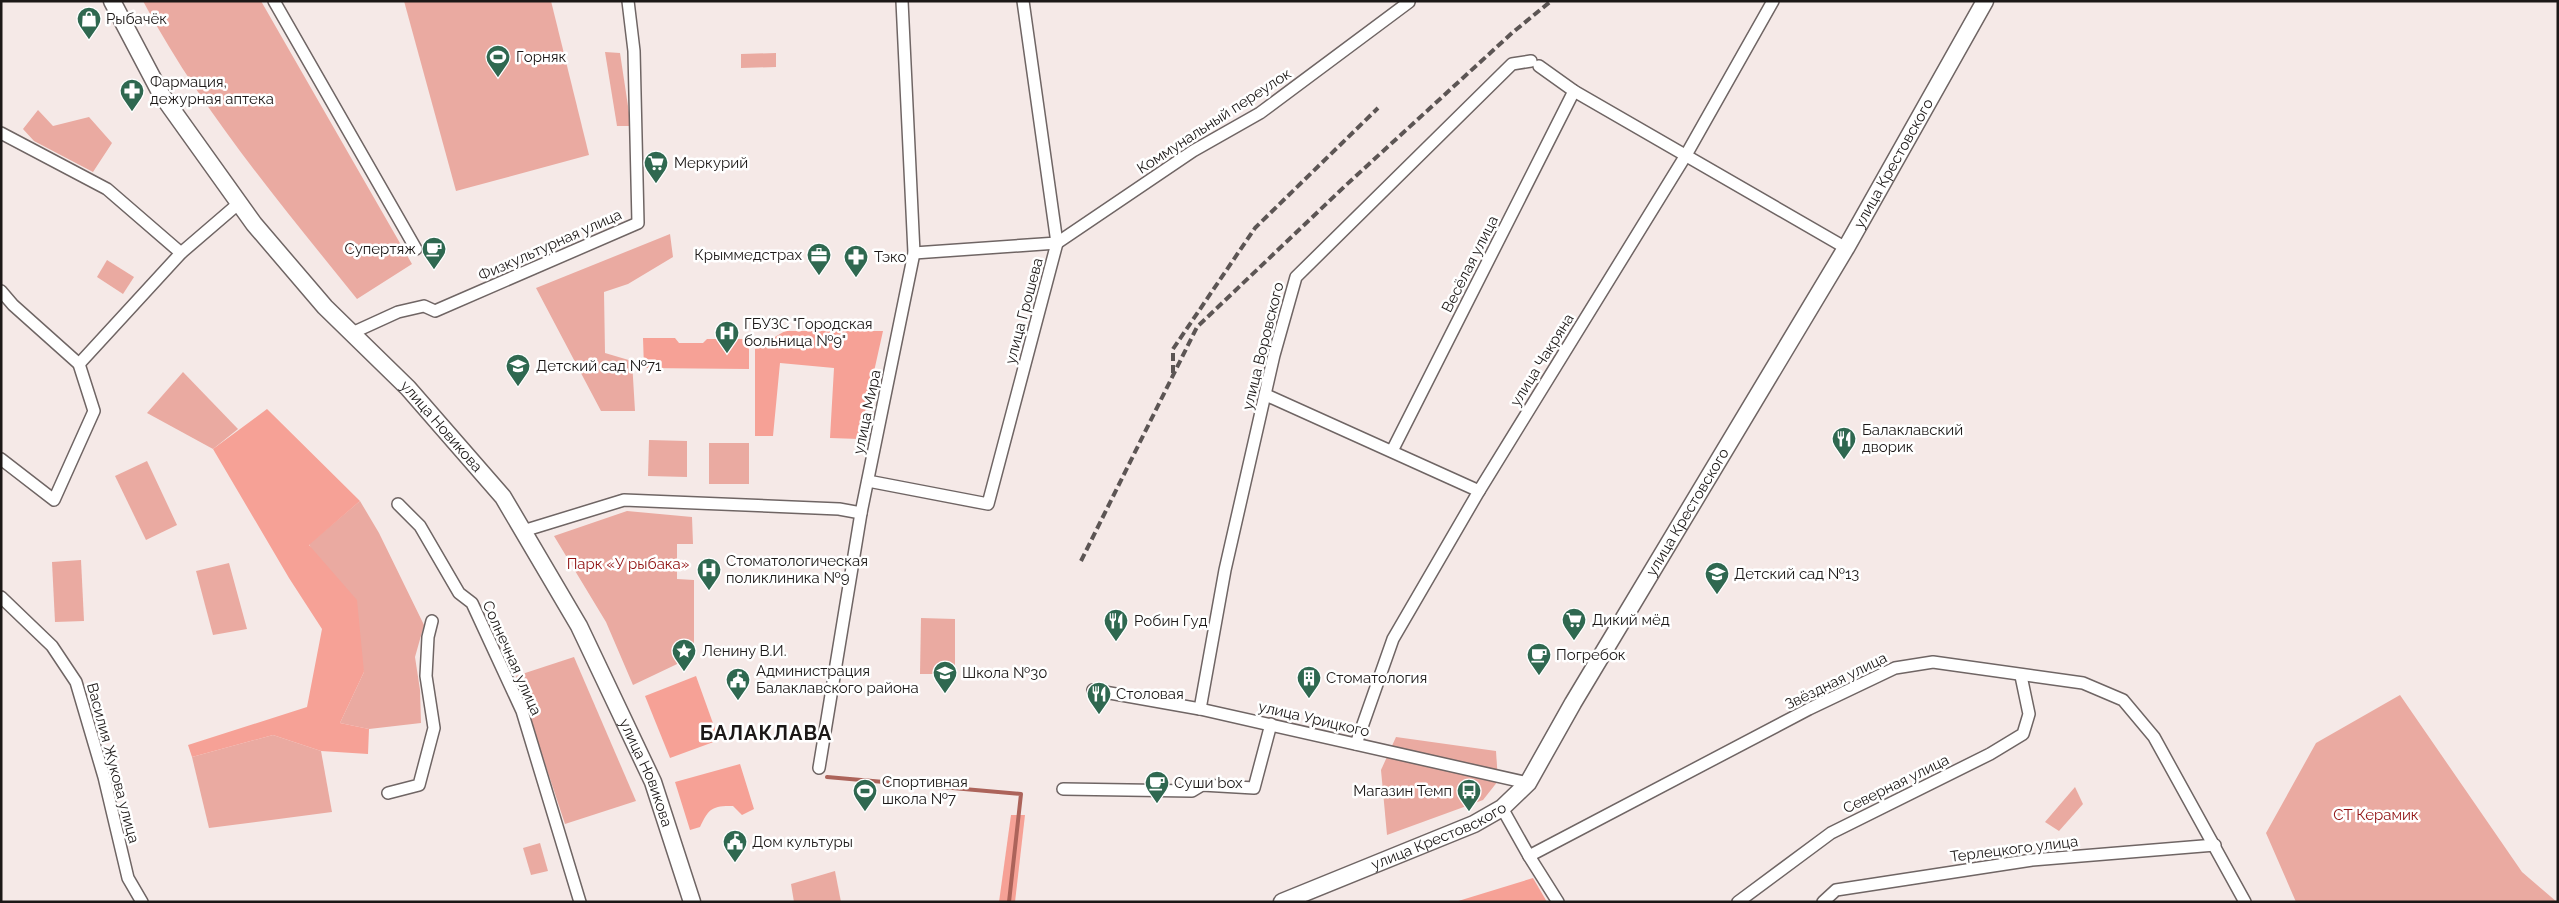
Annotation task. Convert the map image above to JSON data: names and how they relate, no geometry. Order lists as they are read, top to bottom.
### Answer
{
  "streets": {
    "main road": ["улица Крестовского", "улица Новикова"],
    "street": [
      "Коммунальный переулок",
      "Физкультурная улица",
      "Весёлая улица",
      "улица Грошева",
      "улица Воровского",
      "улица Чакряна",
      "улица Мира",
      "Солнечная улица",
      "Звёздная улица",
      "улица Урицкого",
      "Василия Жукова улица",
      "Северная улица",
      "Терлецкого улица"
    ]
  },
  "crossings": [
    ["Коммунальный переулок", "улица Грошева"],
    ["улица Крестовского", "улица Урицкого"],
    ["Физкультурная улица", "улица Новикова"],
    ["Весёлая улица", "улица Воровского"],
    ["улица Грошева", "улица Мира"],
    ["улица Воровского", "улица Урицкого"],
    ["улица Чакряна", "улица Урицкого"],
    ["Звёздная улица", "Северная улица"],
    ["Звёздная улица", "Терлецкого улица"]
  ],
  "districts": ["БАЛАКЛАВА"],
  "parks": ["Парк «У рыбака»", "СТ Керамик"],
  "places": {
    "shop": ["Рыбачёк"],
    "sports": ["Горняк", "Спортивная школа №7"],
    "pharmacy": ["Фармация, дежурная аптека", "Тэко"],
    "supermarket": ["Меркурий", "Дикий мёд"],
    "cafe": ["Супертяж", "Погребок", "Суши box"],
    "office": ["Крыммедстрах"],
    "hospital": ["ГБУЗС \"Городская больница №9\"", "Стоматологическая поликлиника №9"],
    "school or university": ["Детский сад №71", "Детский сад №13", "Школа №30"],
    "restaurant": ["Балаклавский дворик", "Робин Гуд", "Столовая"],
    "place": ["Ленину В.И."],
    "building": ["Стоматология"],
    "public building": ["Администрация Балаклавского района", "Дом культуры"],
    "bus stop": ["Магазин Темп"]
  }
}
